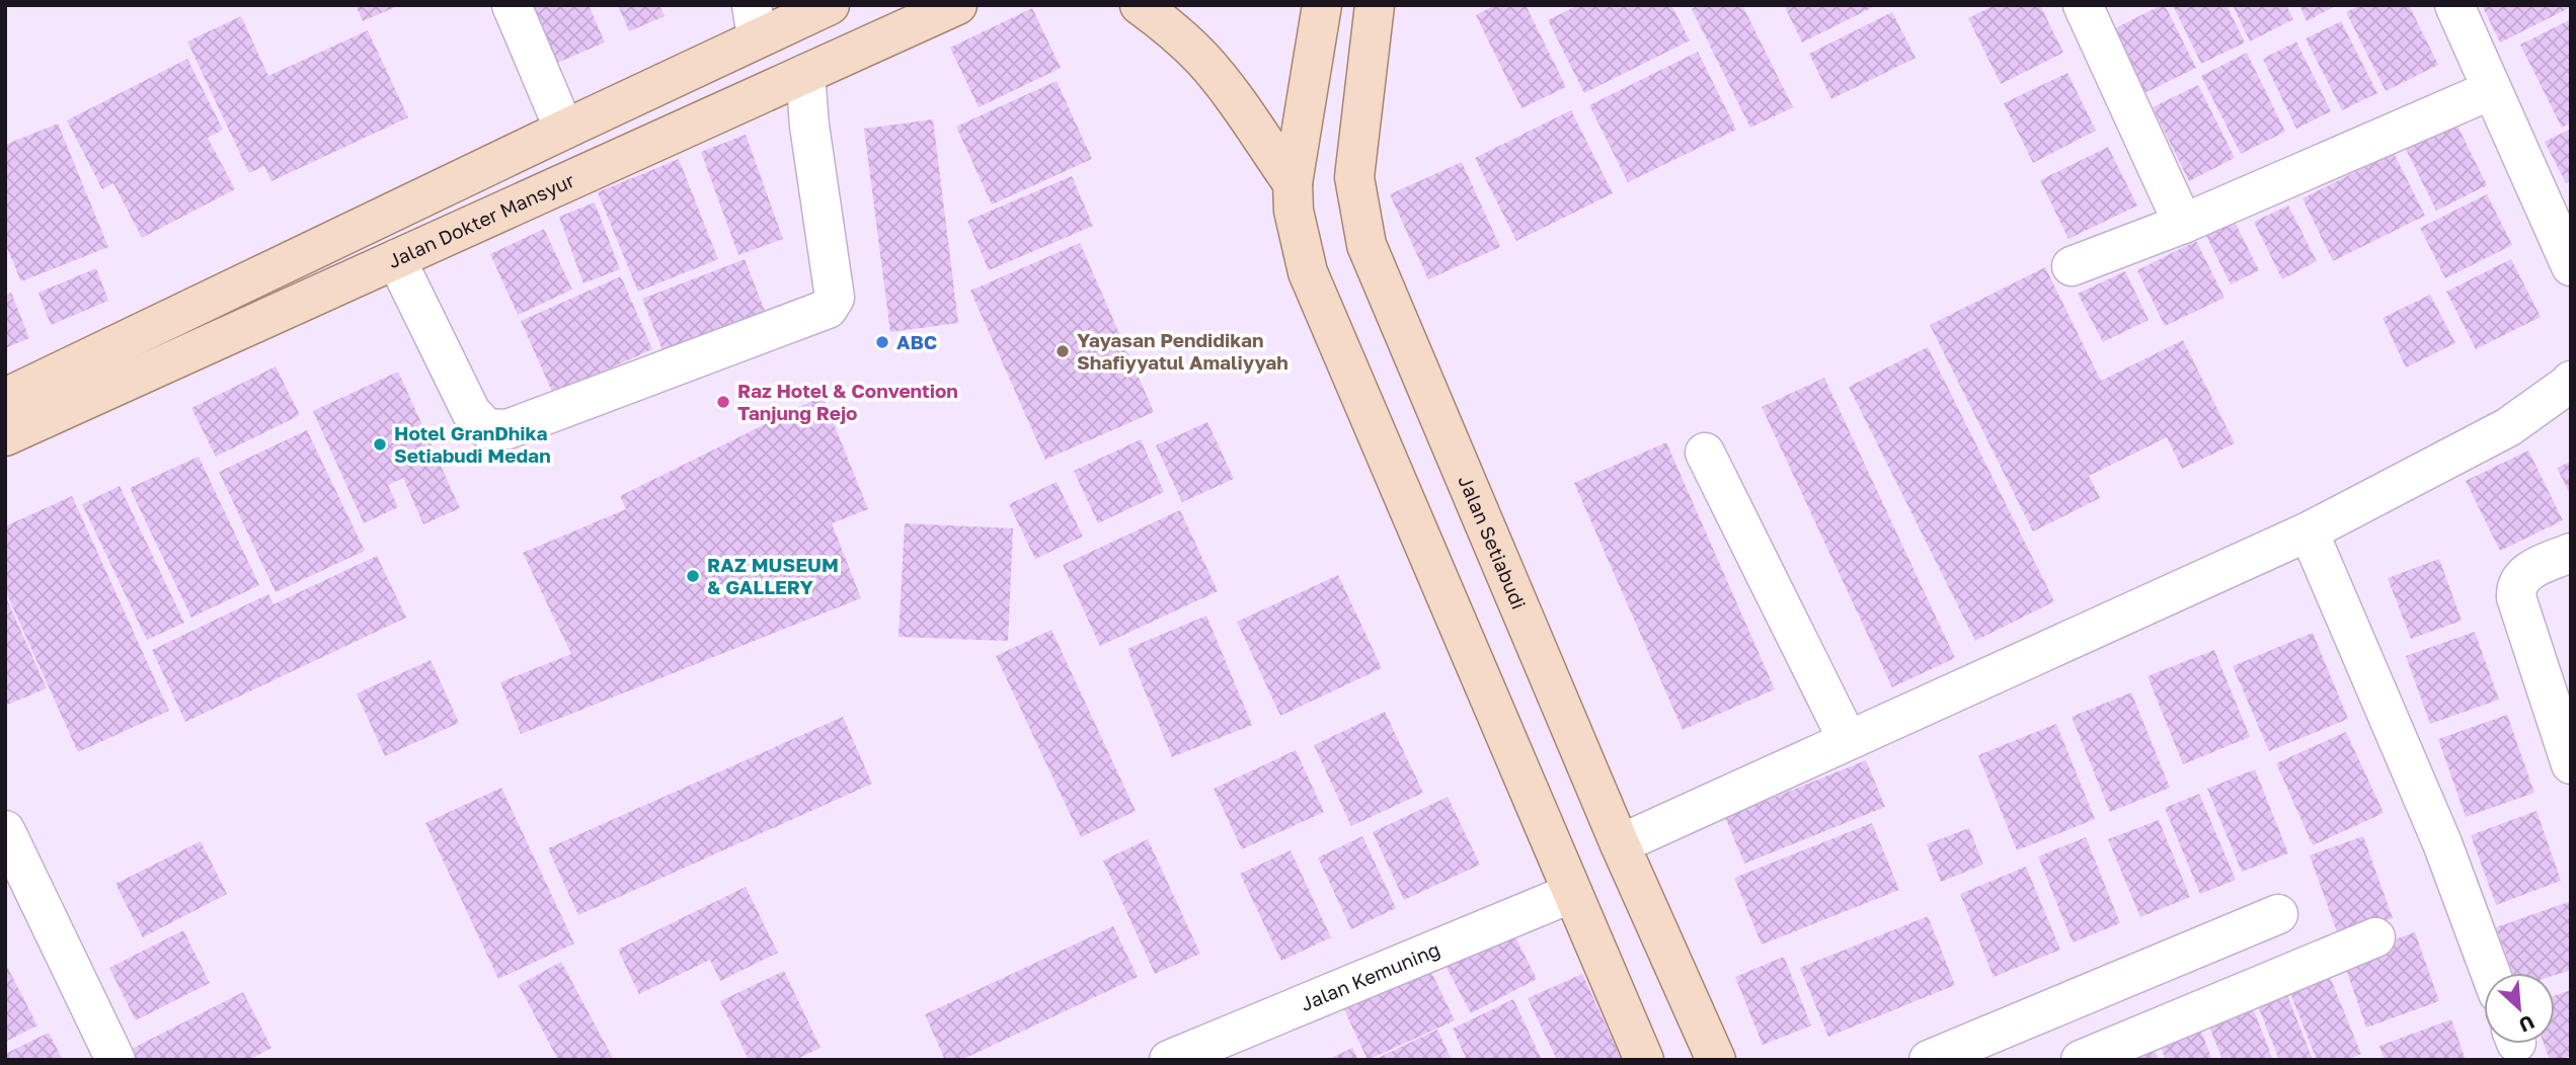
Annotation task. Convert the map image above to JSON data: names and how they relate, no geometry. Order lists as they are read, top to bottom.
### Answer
{
  "streets": {
    "main road": ["Jalan Dokter Mansyur", "Jalan Setiabudi"],
    "street": ["Jalan Kemuning"]
  },
  "places": [
    "ABC",
    "Yayasan Pendidikan Shafiyyatul Amaliyyah",
    "Raz Hotel & Convention Tanjung Rejo",
    "Hotel GranDhika Setiabudi Medan",
    "RAZ MUSEUM & GALLERY"
  ],
  "north": "bottom right"
}
